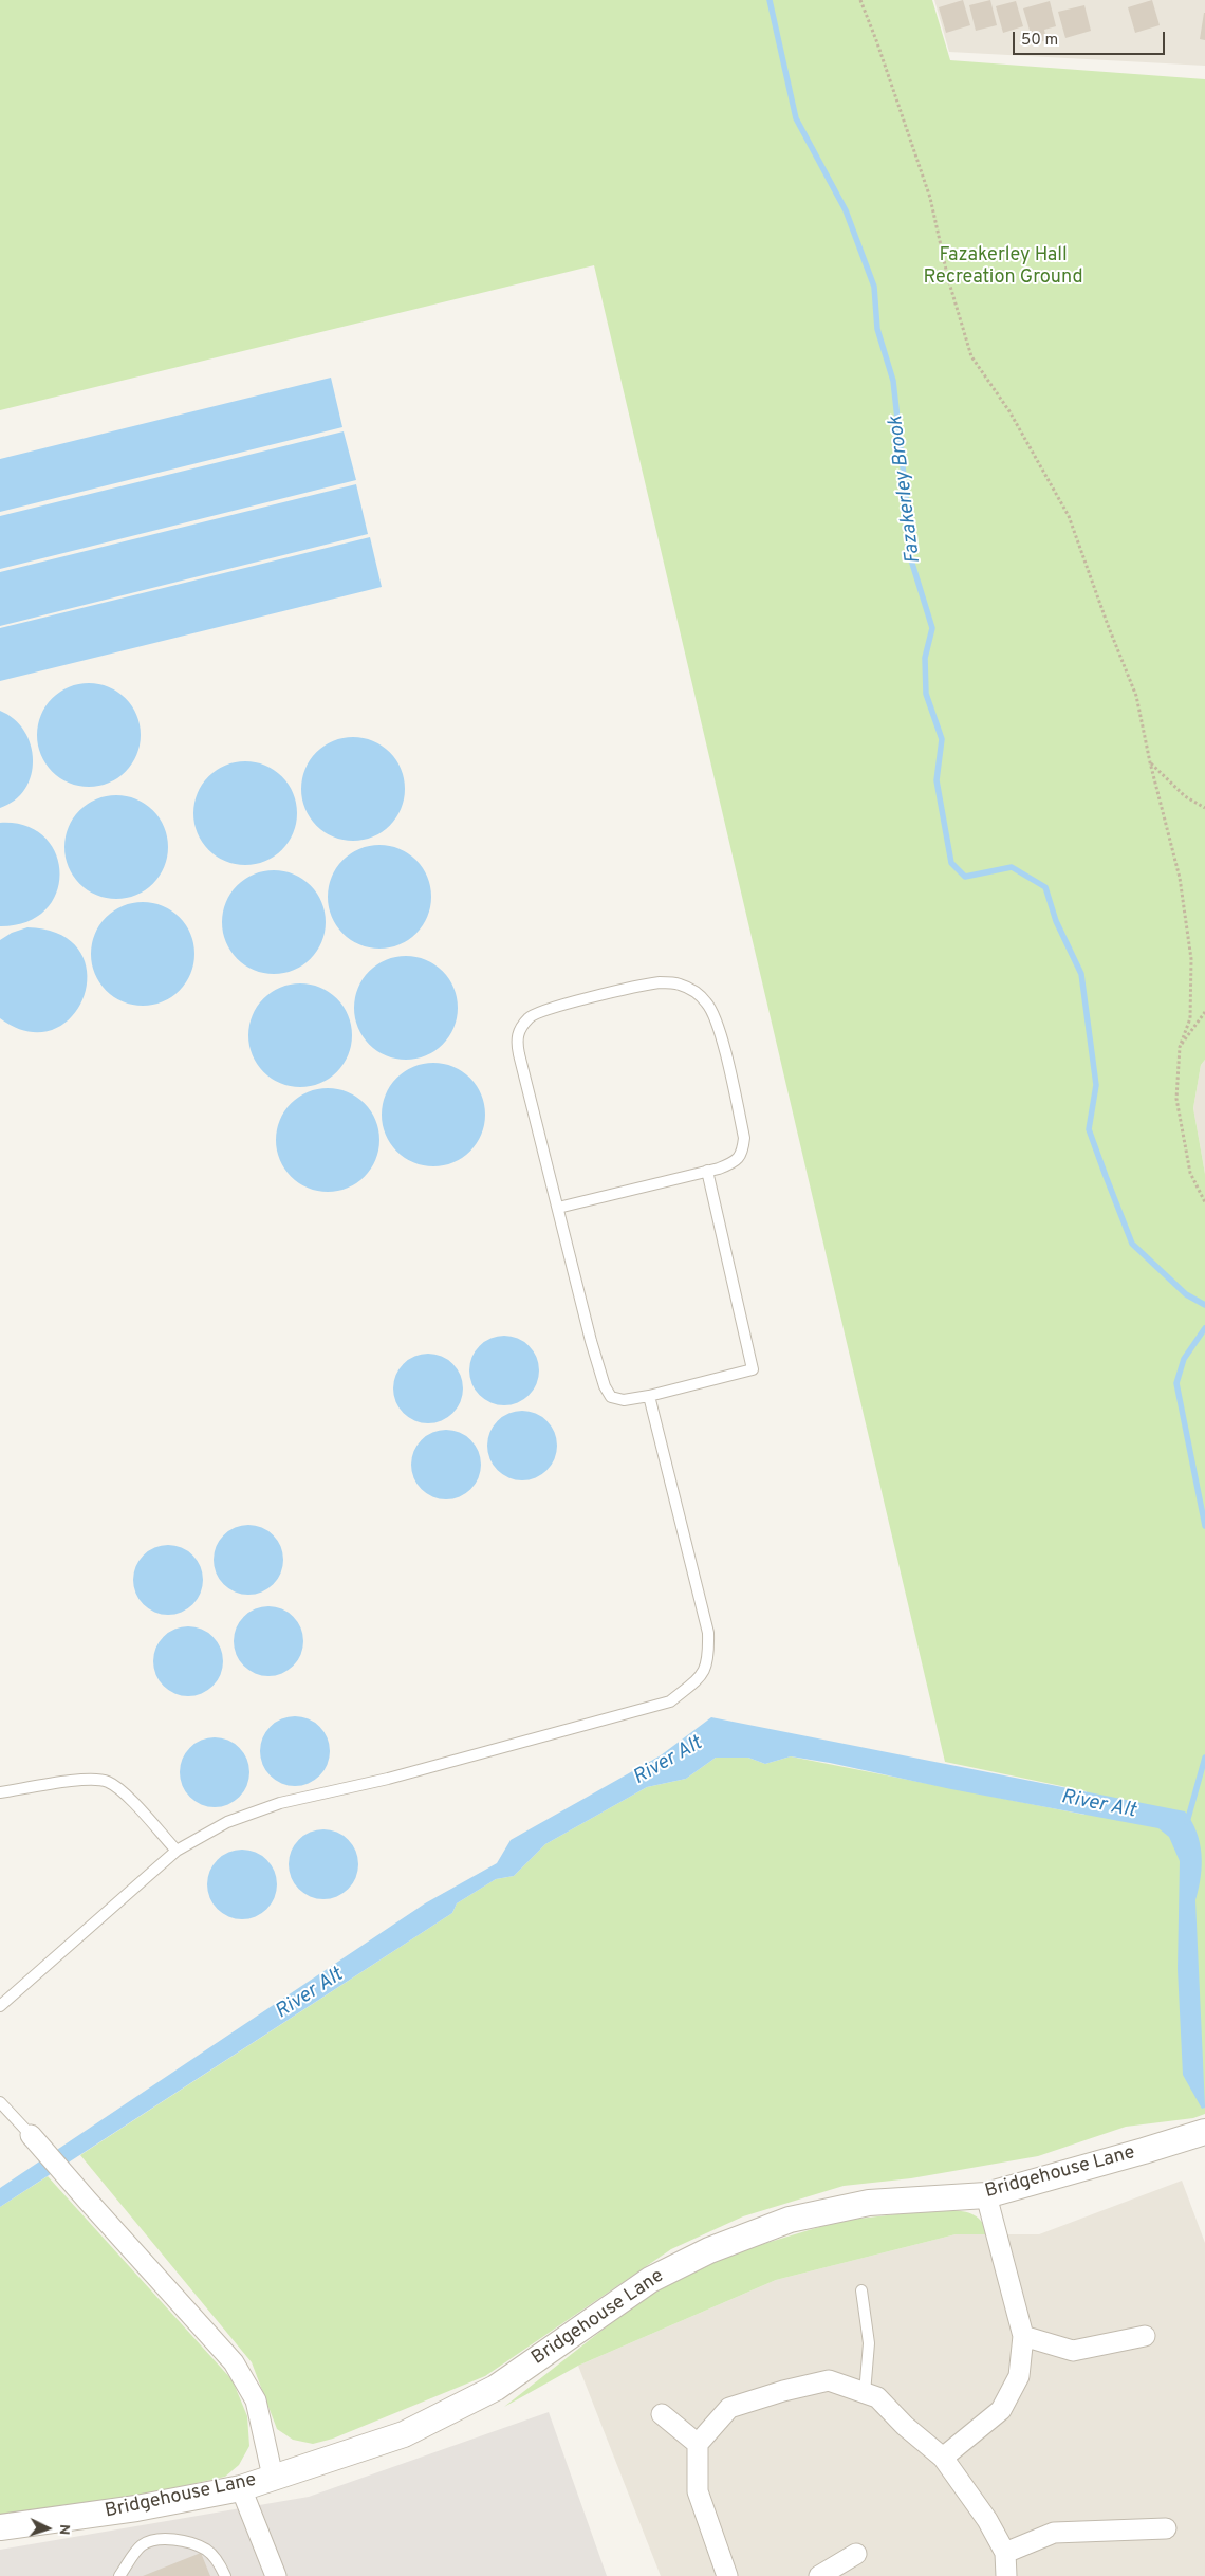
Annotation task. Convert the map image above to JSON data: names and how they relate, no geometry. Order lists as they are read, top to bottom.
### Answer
{
  "streets": {
    "street": ["Bridgehouse Lane"]
  },
  "water": ["Fazakerley Brook", "River Alt"],
  "parks": ["Fazakerley Hall Recreation Ground"],
  "scale_bar": "50 m",
  "north": "right"
}
